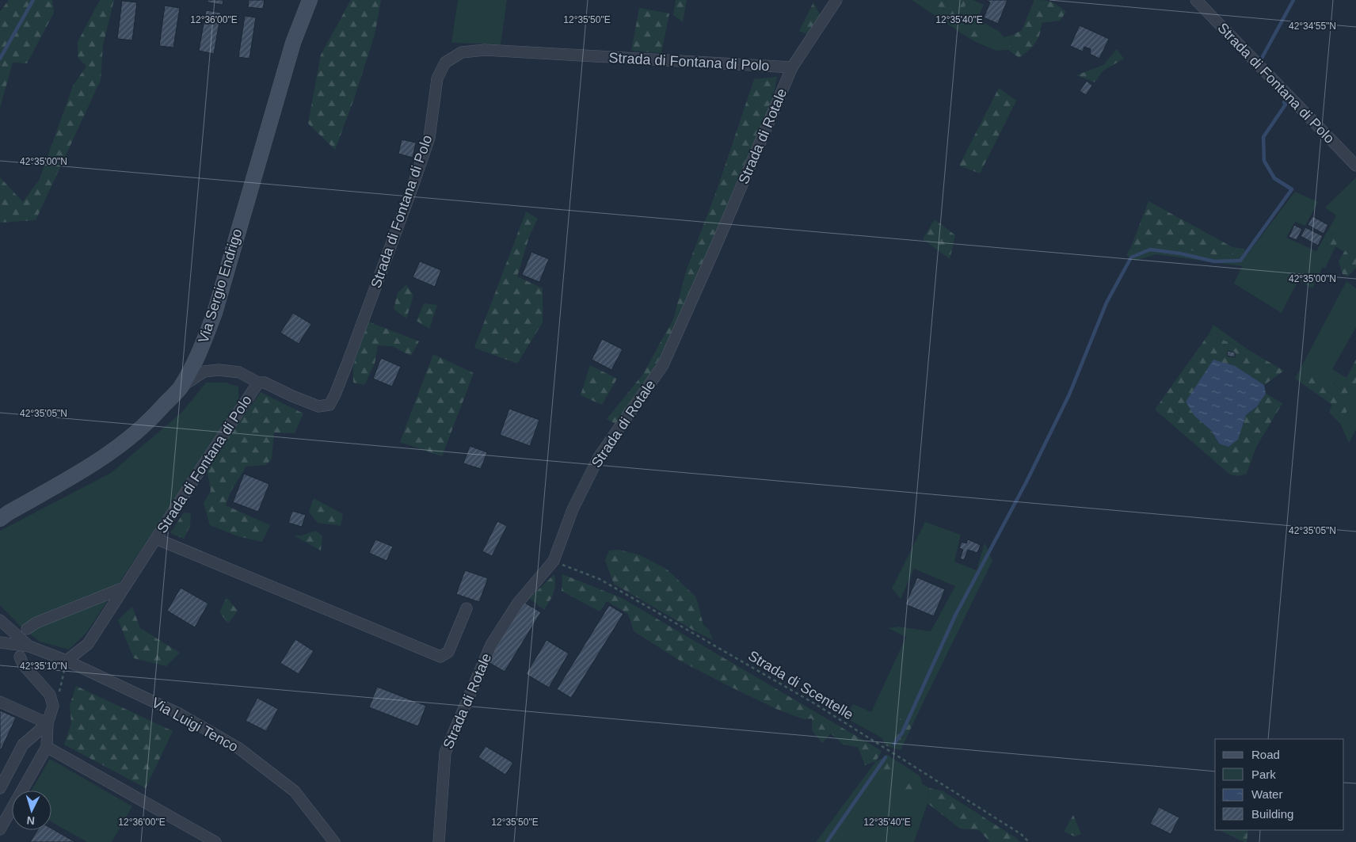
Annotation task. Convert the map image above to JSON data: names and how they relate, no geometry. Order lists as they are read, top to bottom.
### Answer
{
  "streets": {
    "street": [
      "Strada di Fontana di Polo",
      "Strada di Rotale",
      "Via Sergio Endrigo",
      "Via Luigi Tenco"
    ],
    "path": ["Strada di Scentelle"]
  },
  "crossings": [
    ["Strada di Fontana di Polo", "Strada di Rotale"],
    ["Strada di Fontana di Polo", "Via Luigi Tenco"],
    ["Strada di Rotale", "Strada di Scentelle"]
  ],
  "legend": [
    "Road",
    "Park",
    "Water",
    "Building"
  ],
  "north": "bottom",
  "coordinates": [
    "12°36'00\"E",
    "12°35'50\"E",
    "12°35'40\"E",
    "42°34'55\"N",
    "42°35'00\"N",
    "42°35'05\"N",
    "42°35'10\"N"
  ]
}
